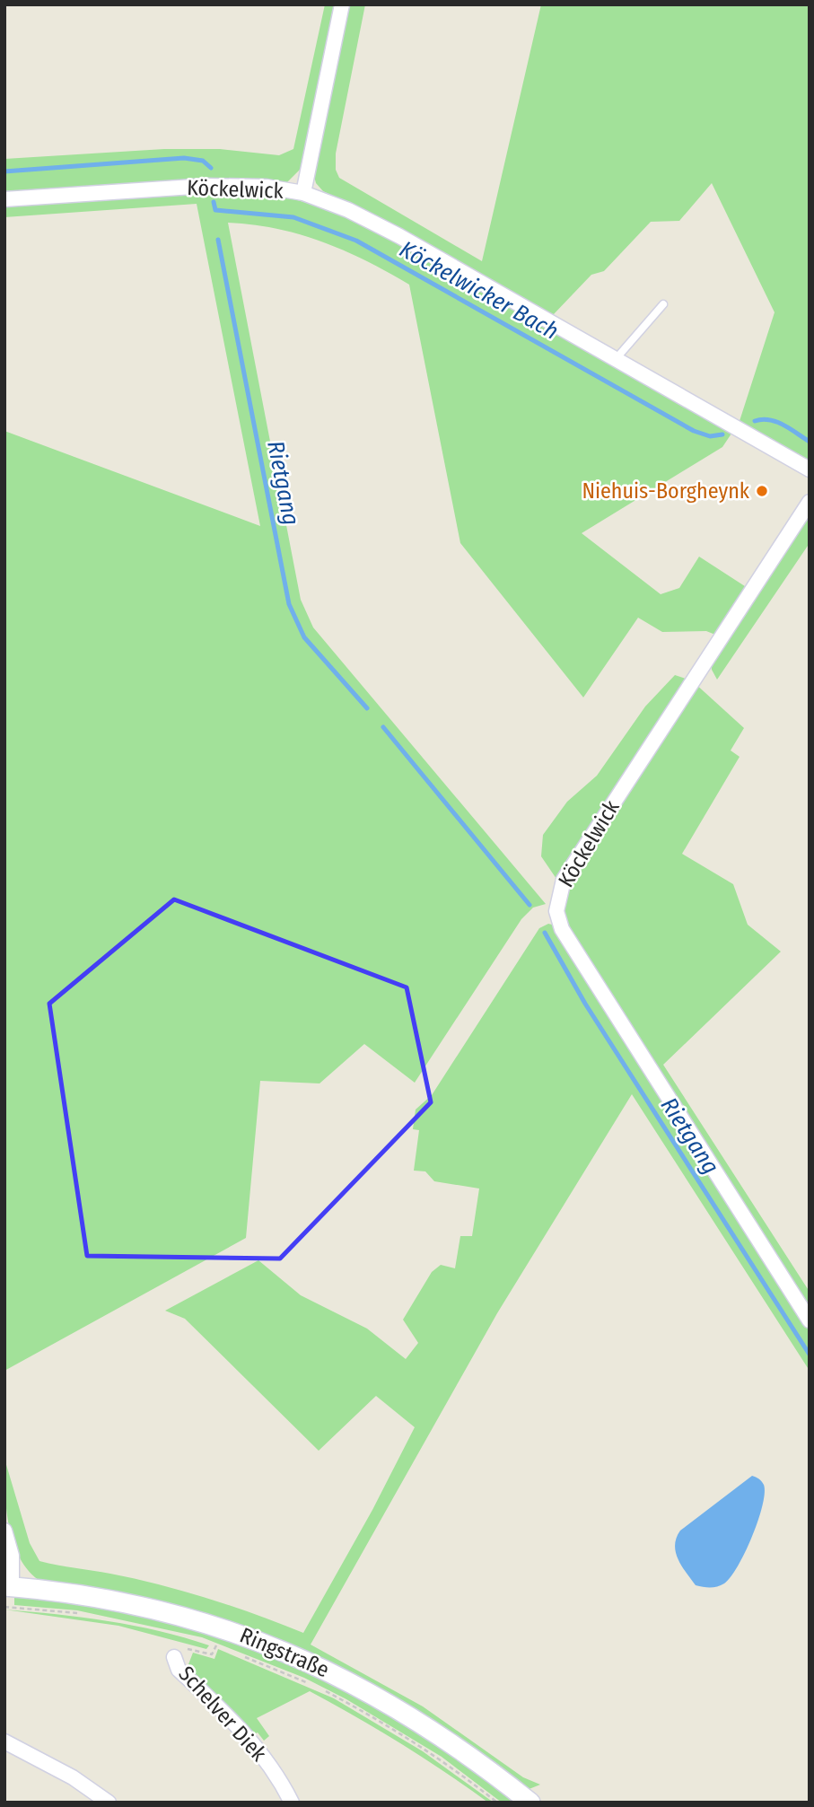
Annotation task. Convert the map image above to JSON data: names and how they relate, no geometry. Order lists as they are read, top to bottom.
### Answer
{
  "streets": {
    "main road": ["Ringstraße"],
    "street": ["Köckelwick", "Schelver Diek"]
  },
  "water": ["Köckelwicker Bach", "Rietgang"],
  "places": ["Niehuis-Borgheynk"]
}
